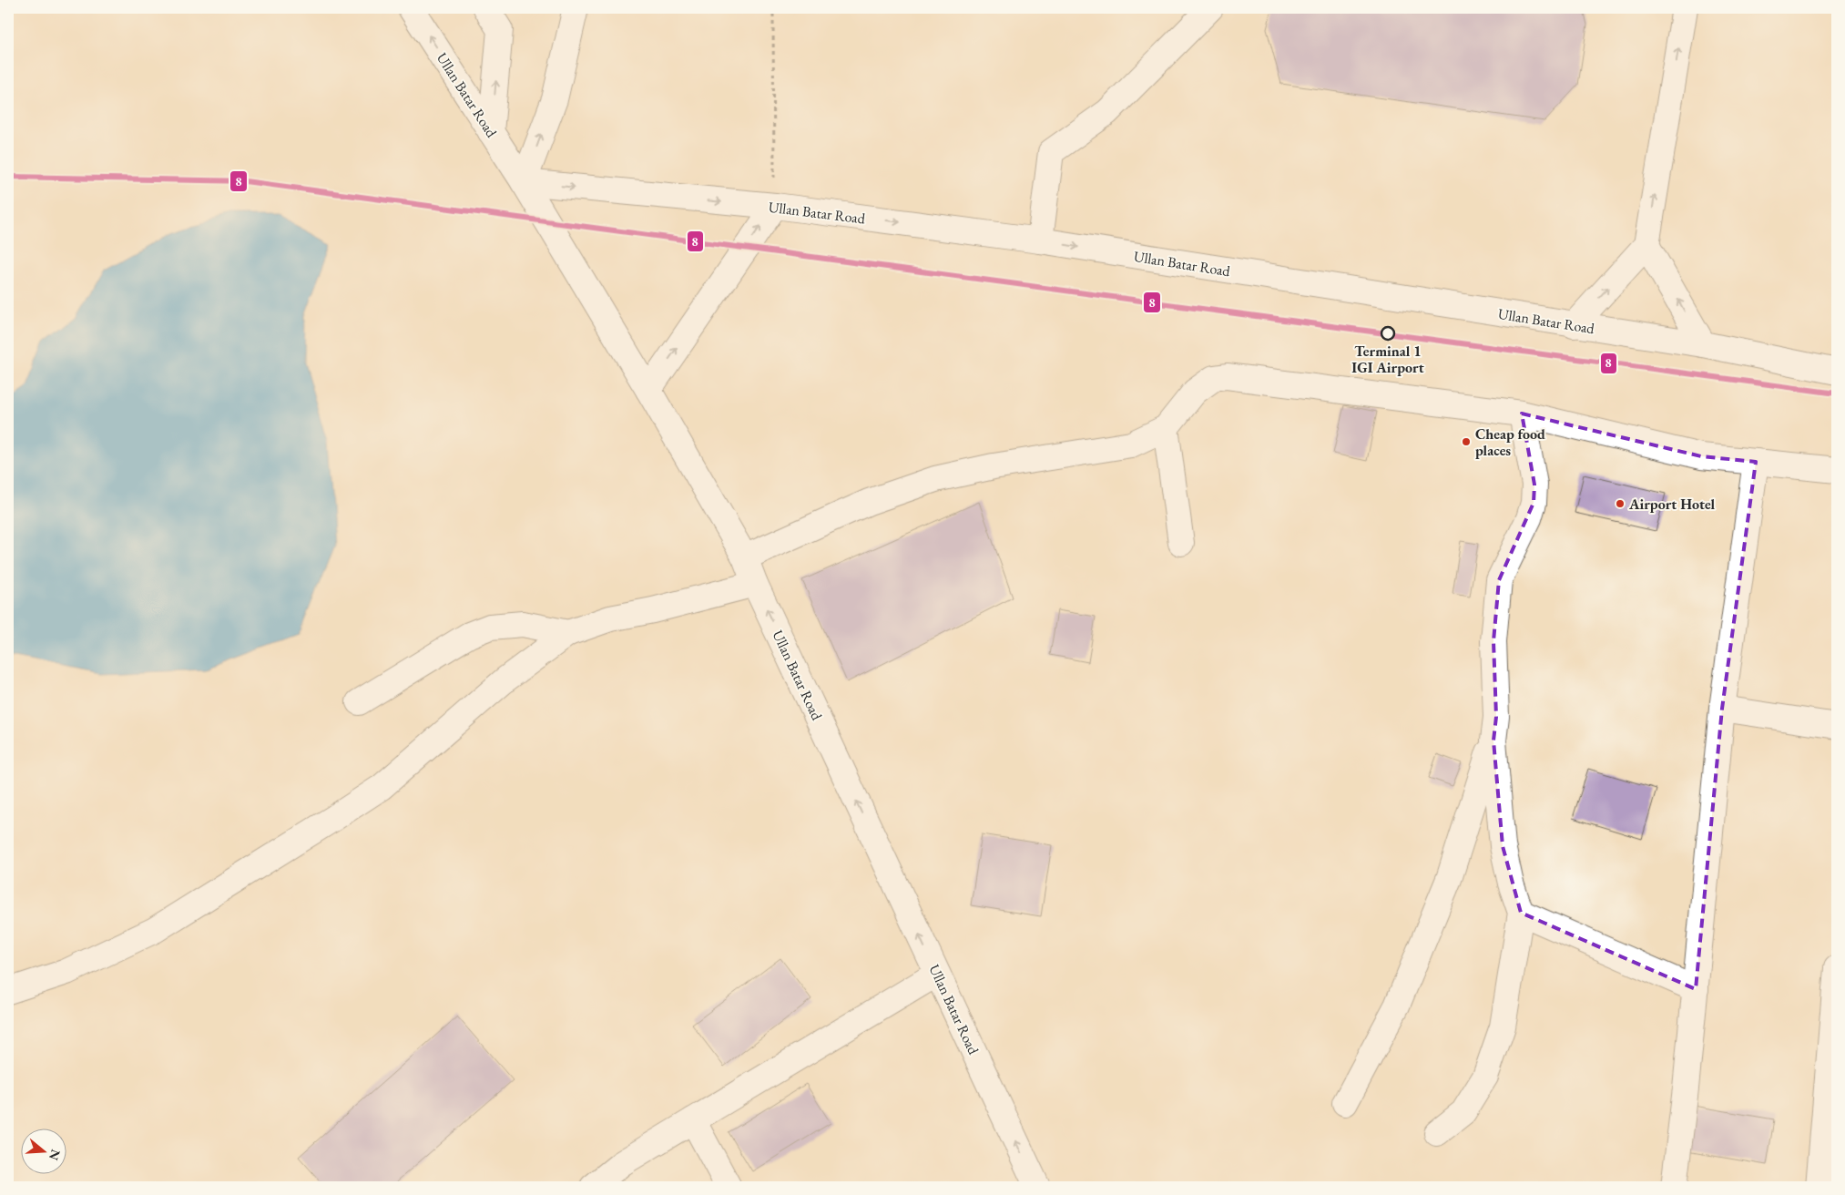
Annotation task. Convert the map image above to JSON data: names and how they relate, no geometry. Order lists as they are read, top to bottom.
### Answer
{
  "streets": {
    "street": ["Ullan Batar Road"]
  },
  "places": ["Terminal 1 IGI Airport", "Cheap food places", "Airport Hotel"],
  "lines": ["transit line 8"],
  "north": "right"
}
